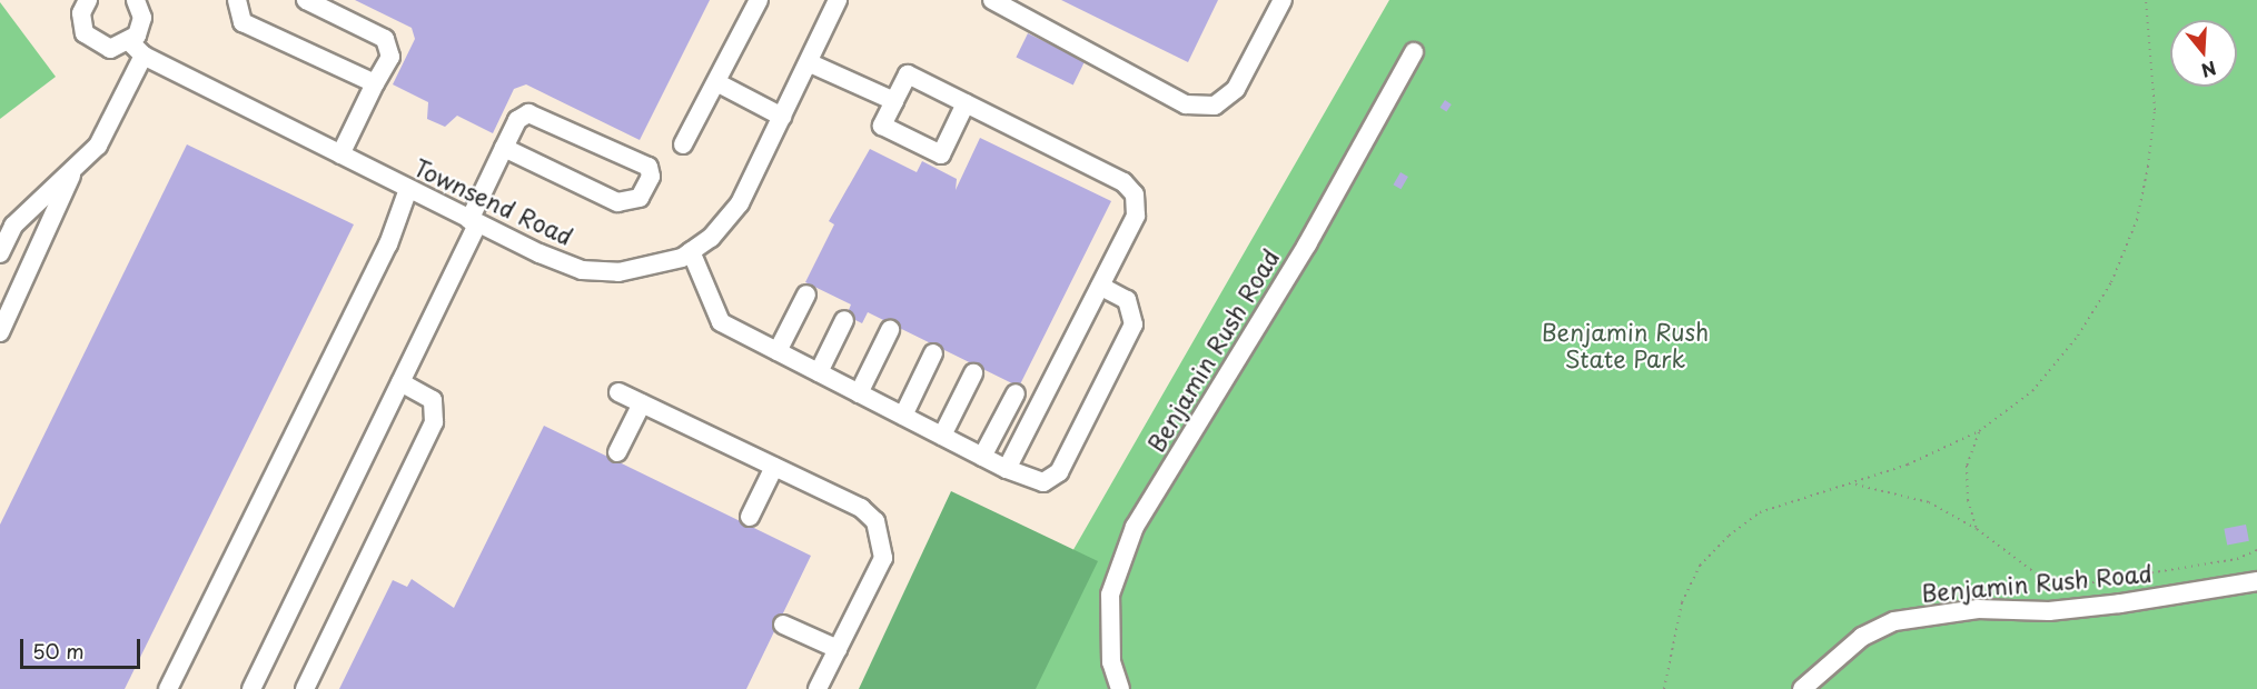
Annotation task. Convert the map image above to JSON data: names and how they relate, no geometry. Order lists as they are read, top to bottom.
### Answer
{
  "streets": {
    "street": ["Townsend Road", "Benjamin Rush Road"]
  },
  "parks": ["Benjamin Rush State Park"],
  "scale_bar": "50 m",
  "north": "bottom"
}
